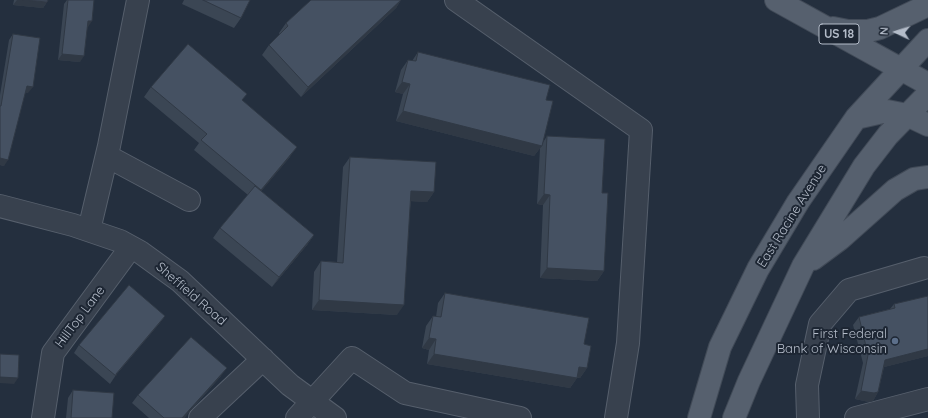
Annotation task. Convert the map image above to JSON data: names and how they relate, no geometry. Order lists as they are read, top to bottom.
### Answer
{
  "streets": {
    "main road": ["US 18", "East Racine Avenue"],
    "street": ["Sheffield Road", "HillTop Lane"]
  },
  "crossings": [
    ["US 18", "East Racine Avenue"],
    ["Sheffield Road", "HillTop Lane"]
  ],
  "places": ["First Federal Bank of Wisconsin"],
  "north": "left"
}
